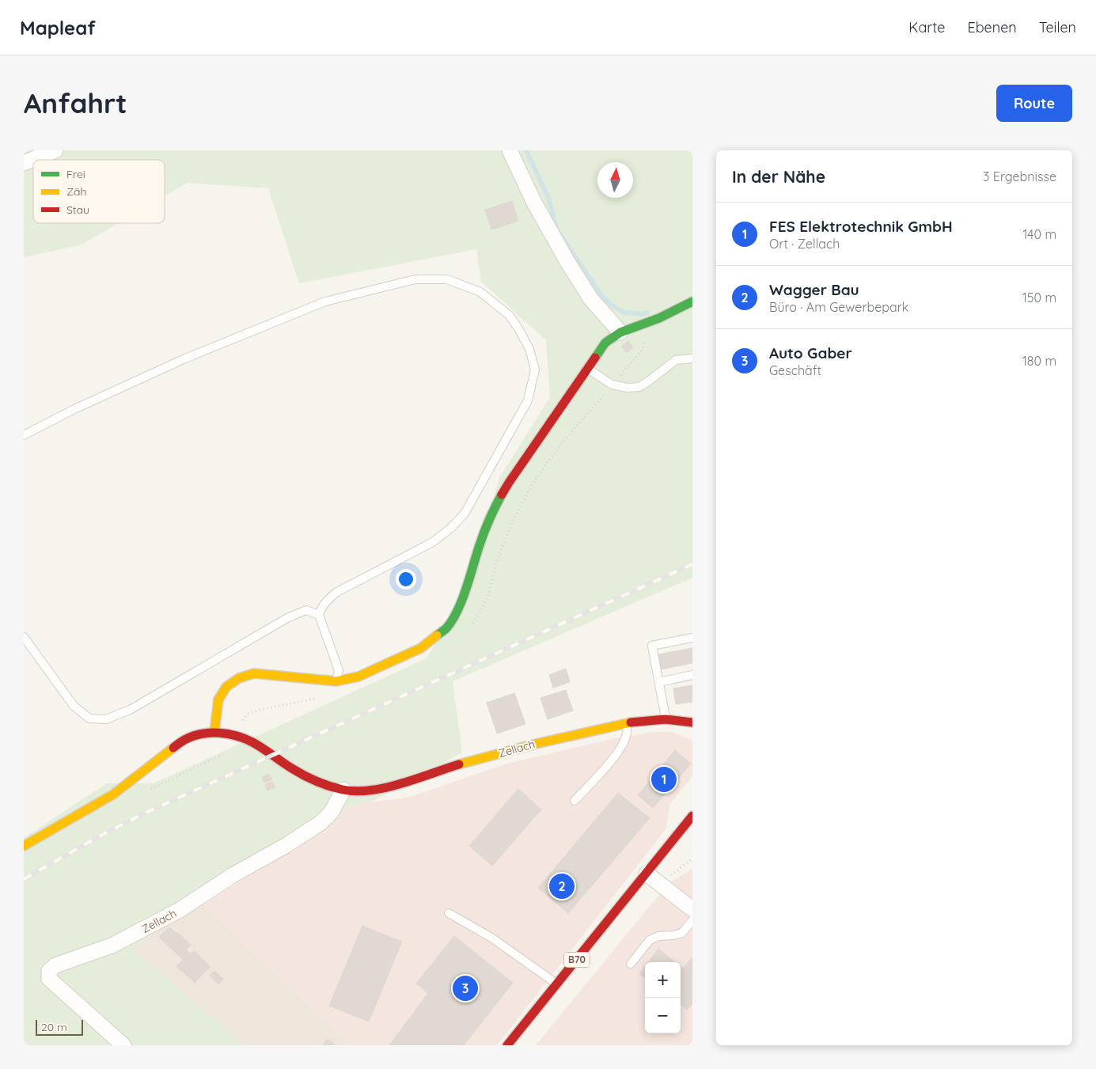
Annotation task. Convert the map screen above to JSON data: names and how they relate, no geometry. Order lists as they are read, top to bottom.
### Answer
{
  "streets": {
    "street": ["Zellach", "B70"]
  },
  "legend": ["Frei", "Zäh", "Stau"],
  "scale_bar": "20 m",
  "north": "top",
  "page": {
    "header": "Mapleaf",
    "nav": ["Karte", "Ebenen", "Teilen"],
    "buttons": "Route",
    "title": "Anfahrt",
    "heading": ["In der Nähe", "3 Ergebnisse"],
    "list": [
      {
        "mark": "1",
        "name": "FES Elektrotechnik GmbH",
        "note": "Ort · Zellach",
        "value": "140 m"
      },
      {
        "mark": "2",
        "name": "Wagger Bau",
        "note": "Büro · Am Gewerbepark",
        "value": "150 m"
      },
      {
        "mark": "3",
        "name": "Auto Gaber",
        "note": "Geschäft",
        "value": "180 m"
      }
    ],
    "pins": ["1", "2", "3"],
    "map_buttons": ["+", "−"],
    "scale": "20 m"
  }
}
